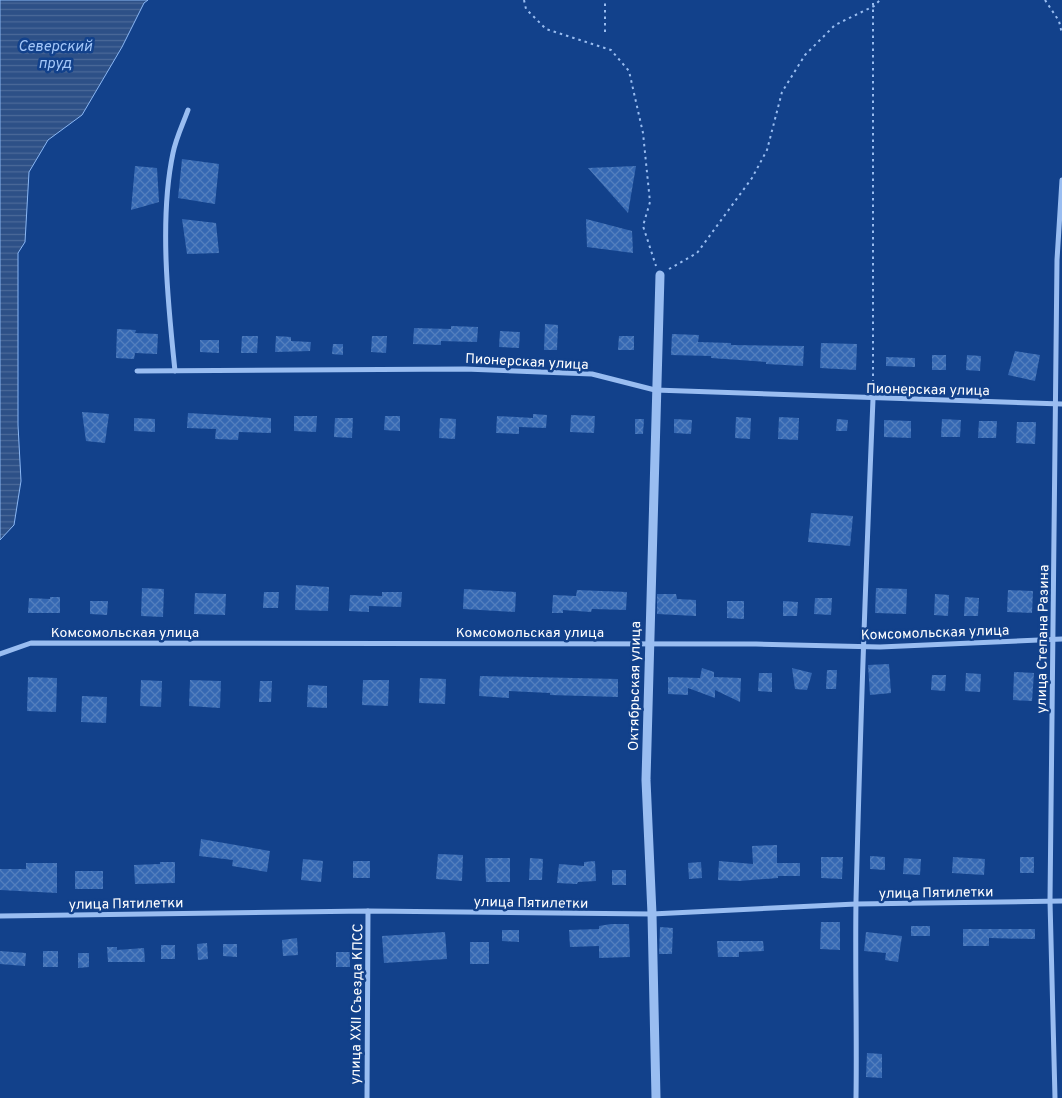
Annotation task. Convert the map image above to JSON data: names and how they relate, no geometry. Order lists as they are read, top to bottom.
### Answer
{
  "streets": {
    "street": [
      "Пионерская улица",
      "Комсомольская улица",
      "улица Степана Разина",
      "Октябрьская улица",
      "улица Пятилетки",
      "улица XXII Съезда КПСС"
    ]
  },
  "crossings": [
    ["Пионерская улица", "улица Степана Разина"],
    ["Пионерская улица", "Октябрьская улица"],
    ["Комсомольская улица", "улица Степана Разина"],
    ["Комсомольская улица", "Октябрьская улица"],
    ["улица Степана Разина", "улица Пятилетки"],
    ["Октябрьская улица", "улица Пятилетки"],
    ["улица Пятилетки", "улица XXII Съезда КПСС"]
  ],
  "water": ["Северский пруд"]
}
